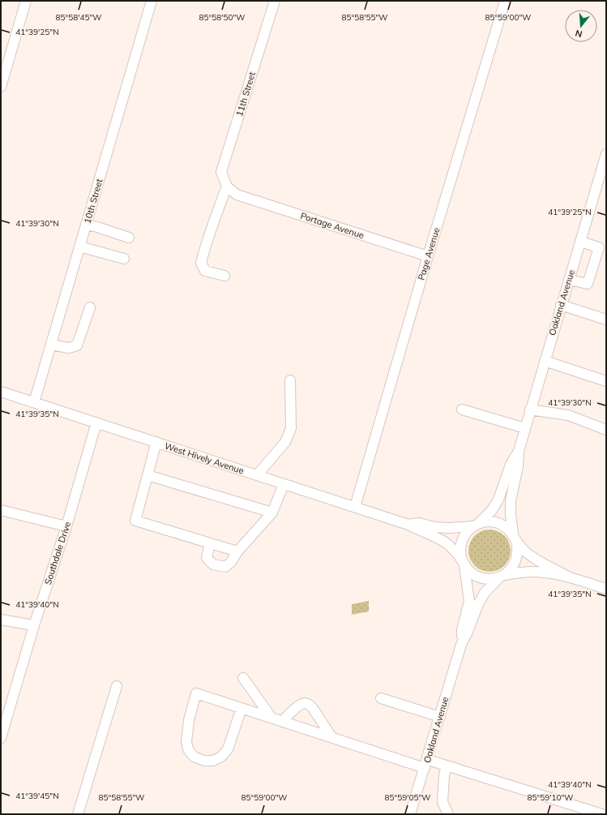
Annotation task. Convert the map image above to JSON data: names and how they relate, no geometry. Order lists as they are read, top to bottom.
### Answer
{
  "streets": {
    "street": [
      "11th Street",
      "10th Street",
      "Portage Avenue",
      "Page Avenue",
      "Oakland Avenue",
      "West Hively Avenue",
      "Southdale Drive"
    ]
  },
  "crossings": [
    ["11th Street", "Portage Avenue"],
    ["10th Street", "West Hively Avenue"],
    ["Portage Avenue", "Page Avenue"],
    ["Page Avenue", "West Hively Avenue"],
    ["West Hively Avenue", "Southdale Drive"]
  ],
  "north": "bottom",
  "coordinates": [
    "85°58'45\"W",
    "85°58'50\"W",
    "85°58'55\"W",
    "85°59'00\"W",
    "41°39'25\"N",
    "41°39'30\"N",
    "41°39'35\"N",
    "41°39'40\"N",
    "41°39'45\"N",
    "85°59'05\"W",
    "85°59'10\"W"
  ]
}
